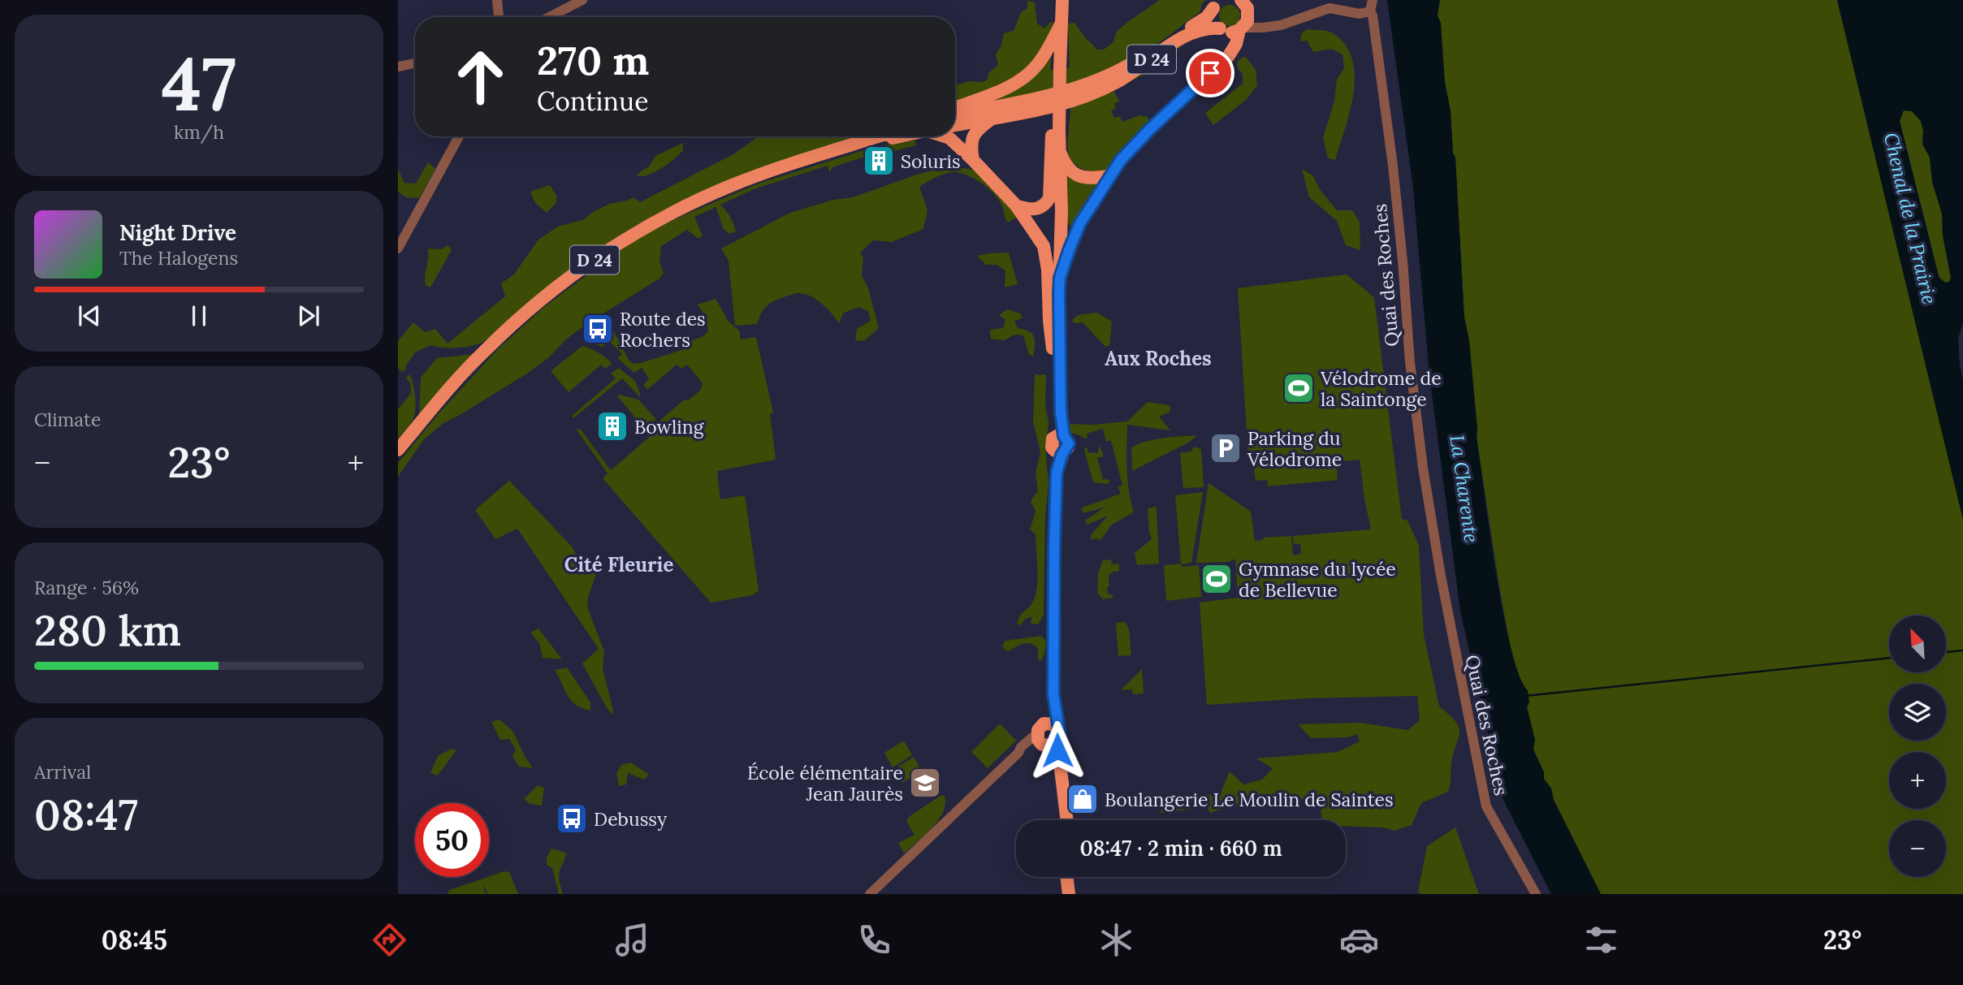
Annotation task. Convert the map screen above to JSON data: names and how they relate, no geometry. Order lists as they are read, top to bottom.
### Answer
{
  "streets": {
    "main road": ["D 24"],
    "street": ["Quai des Roches"]
  },
  "districts": ["Aux Roches", "Cité Fleurie"],
  "water": ["Chenal de la Prairie", "La Charente"],
  "places": {
    "building": ["Soluris", "Bowling"],
    "bus stop": ["Route des Rochers", "Debussy"],
    "sports": ["Vélodrome de la Saintonge", "Gymnase du lycée de Bellevue"],
    "parking": ["Parking du Vélodrome"],
    "school or university": ["École élémentaire Jean Jaurès"],
    "shop": ["Boulangerie Le Moulin de Saintes"]
  },
  "north": "top left",
  "page": {
    "tile": [
      ["47", "km/h"],
      "Climate",
      ["Range · 56%", "280 km"],
      ["Arrival", "08:47"]
    ],
    "turn": ["270 m", "Continue"],
    "song": ["Night Drive", "The Halogens"],
    "heat": ["−", "23°", "+"],
    "map_buttons": ["+", "−"],
    "limit": "50",
    "trip": "08:47 · 2 min · 660 m",
    "tabs": ["08:45", "23°"]
  }
}
